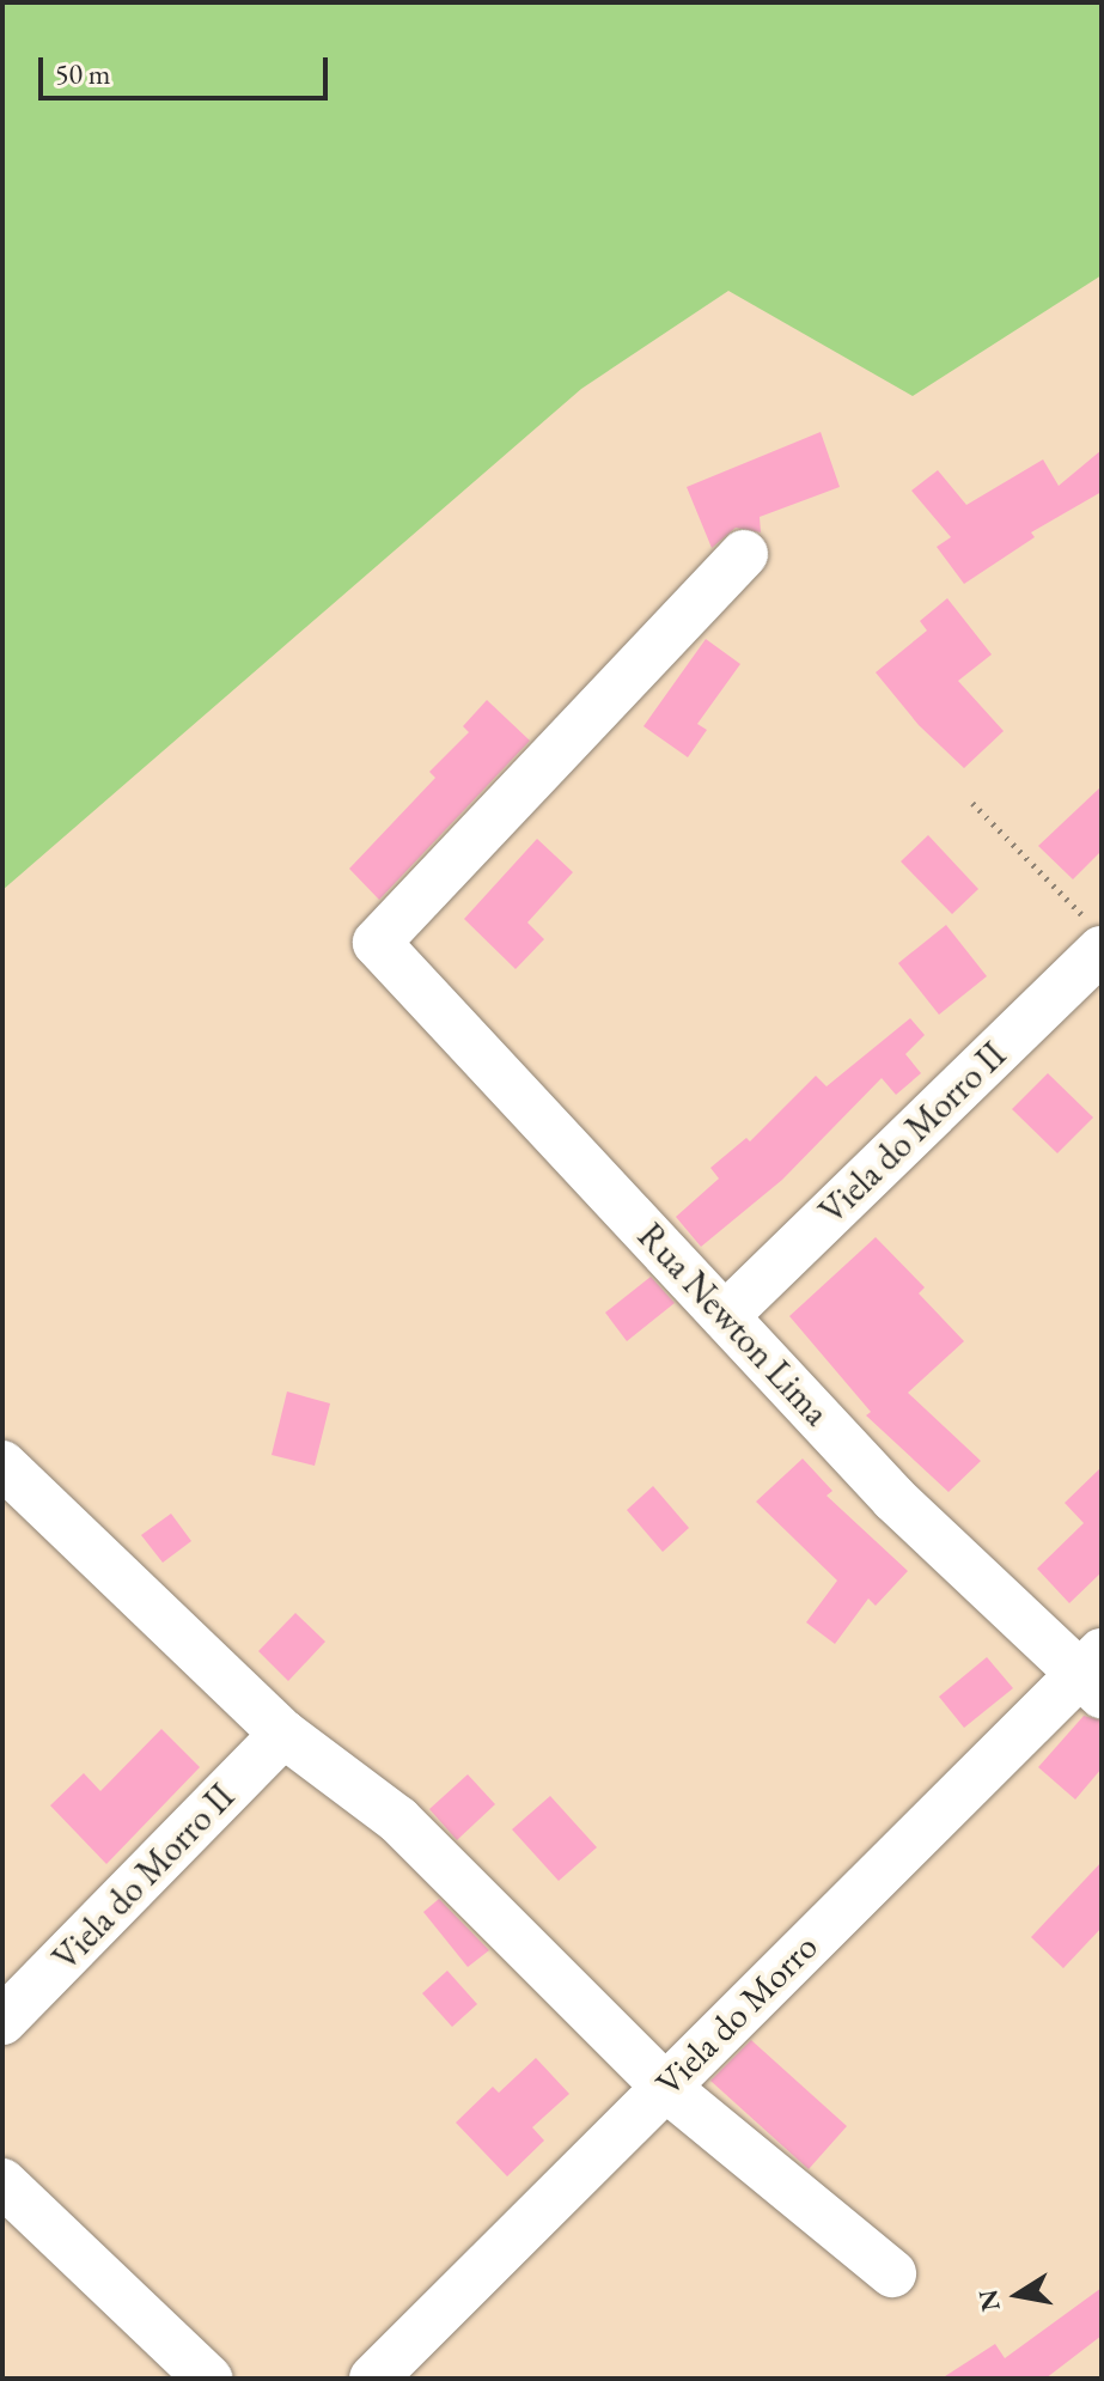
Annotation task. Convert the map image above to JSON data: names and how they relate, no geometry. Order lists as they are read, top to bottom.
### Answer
{
  "streets": {
    "street": ["Viela do Morro II", "Rua Newton Lima", "Viela do Morro"]
  },
  "crossings": [
    ["Viela do Morro II", "Rua Newton Lima"],
    ["Rua Newton Lima", "Viela do Morro"]
  ],
  "scale_bar": "50 m",
  "north": "left"
}
